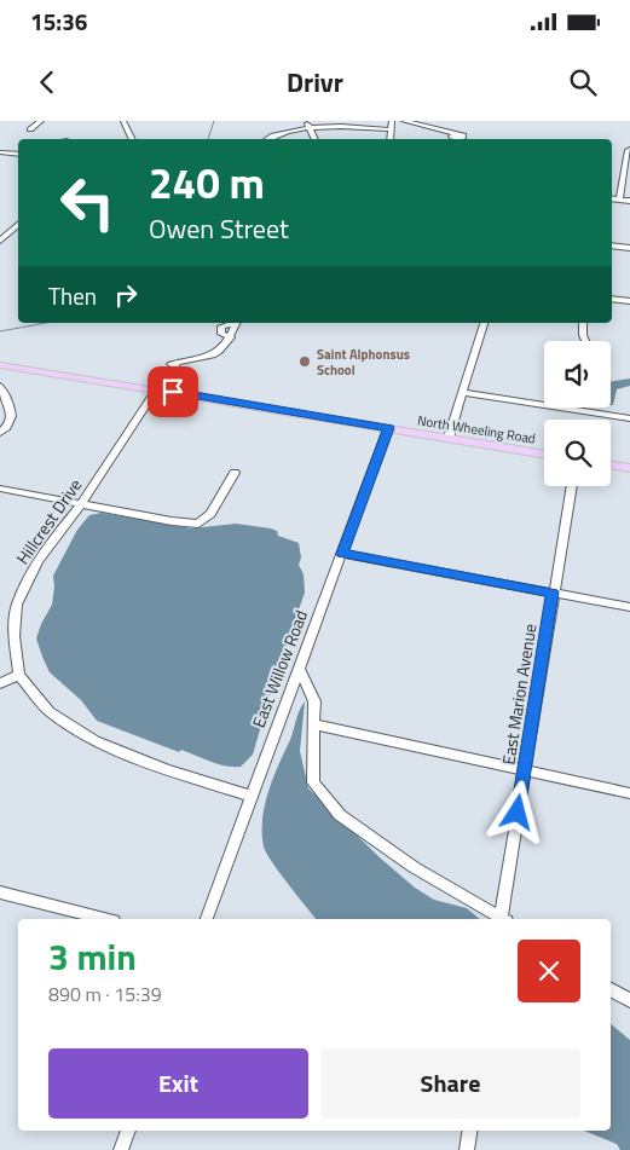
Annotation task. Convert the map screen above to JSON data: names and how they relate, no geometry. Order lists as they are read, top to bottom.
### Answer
{
  "streets": {
    "main road": ["North Wheeling Road"],
    "street": ["Hillcrest Drive", "East Willow Road", "East Marion Avenue"]
  },
  "crossings": [
    ["North Wheeling Road", "Hillcrest Drive"],
    ["North Wheeling Road", "East Willow Road"]
  ],
  "places": ["Saint Alphonsus School"],
  "page": {
    "status": "15:36",
    "header": "Drivr",
    "turn": ["240 m", "Owen Street"],
    "then": "Then",
    "heading": ["3 min", "890 m · 15:39"],
    "buttons": ["Exit", "Share"]
  }
}
